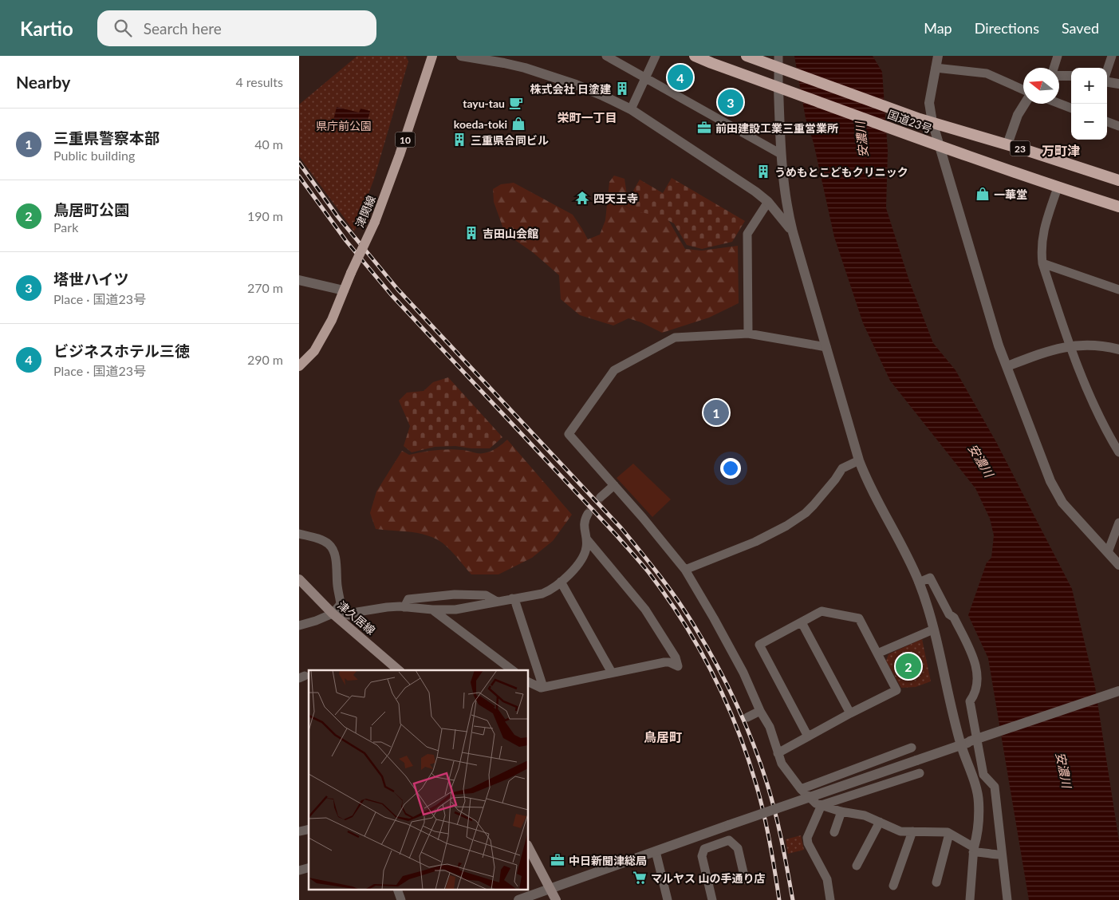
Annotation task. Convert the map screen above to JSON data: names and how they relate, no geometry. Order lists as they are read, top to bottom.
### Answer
{
  "streets": {
    "highway": ["国道23号", "23"],
    "main road": ["10", "津関線", "津久居線"]
  },
  "districts": ["栄町一丁目", "万町津", "鳥居町"],
  "water": ["安濃川"],
  "parks": ["県庁前公園"],
  "places": {
    "building": [
      "株式会社 日塗建",
      "三重県合同ビル",
      "うめもとこどもクリニック",
      "吉田山会館"
    ],
    "cafe": ["tayu-tau"],
    "shop": ["koeda-toki", "一華堂"],
    "office": ["前田建設工業三重営業所", "中日新聞津総局"],
    "temple": ["四天王寺"],
    "supermarket": ["マルヤス 山の手通り店"]
  },
  "north": "left",
  "page": {
    "header": "Kartio",
    "search": "Search here",
    "nav": ["Map", "Directions", "Saved"],
    "heading": ["Nearby", "4 results"],
    "pins": [
      "4",
      "3",
      "1",
      "2"
    ],
    "map_buttons": ["+", "−"],
    "list": [
      {
        "mark": "1",
        "name": "三重県警察本部",
        "note": "Public building",
        "value": "40 m"
      },
      {
        "mark": "2",
        "name": "鳥居町公園",
        "note": "Park",
        "value": "190 m"
      },
      {
        "mark": "3",
        "name": "塔世ハイツ",
        "note": "Place · 国道23号",
        "value": "270 m"
      },
      {
        "mark": "4",
        "name": "ビジネスホテル三徳",
        "note": "Place · 国道23号",
        "value": "290 m"
      }
    ]
  }
}
